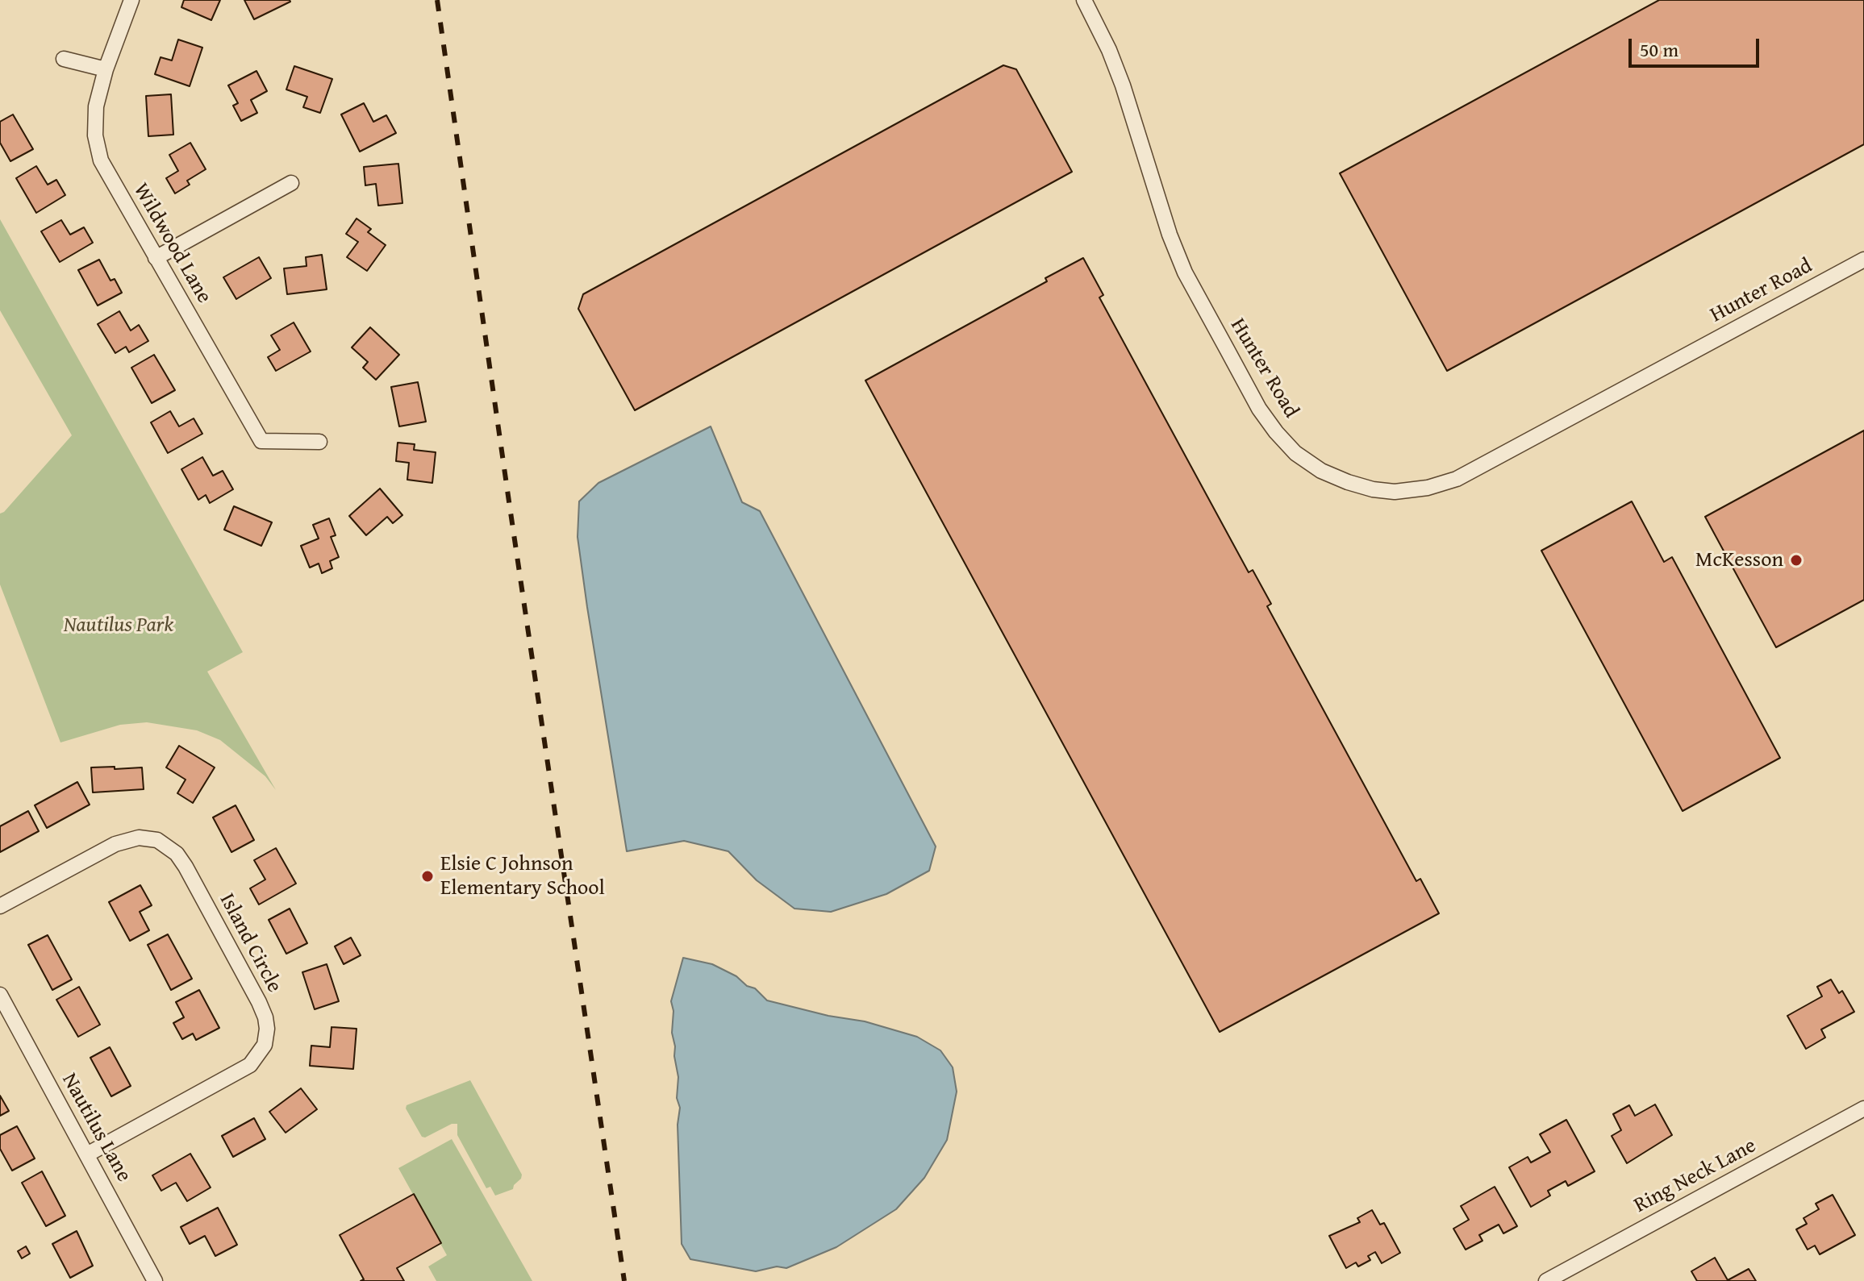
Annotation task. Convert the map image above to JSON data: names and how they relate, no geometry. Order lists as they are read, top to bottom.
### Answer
{
  "streets": {
    "street": [
      "Wildwood Lane",
      "Hunter Road",
      "Island Circle",
      "Nautilus Lane",
      "Ring Neck Lane"
    ]
  },
  "crossings": [
    ["Island Circle", "Nautilus Lane"]
  ],
  "parks": ["Nautilus Park"],
  "places": ["McKesson", "Elsie C Johnson Elementary School"],
  "scale_bar": "50 m"
}
